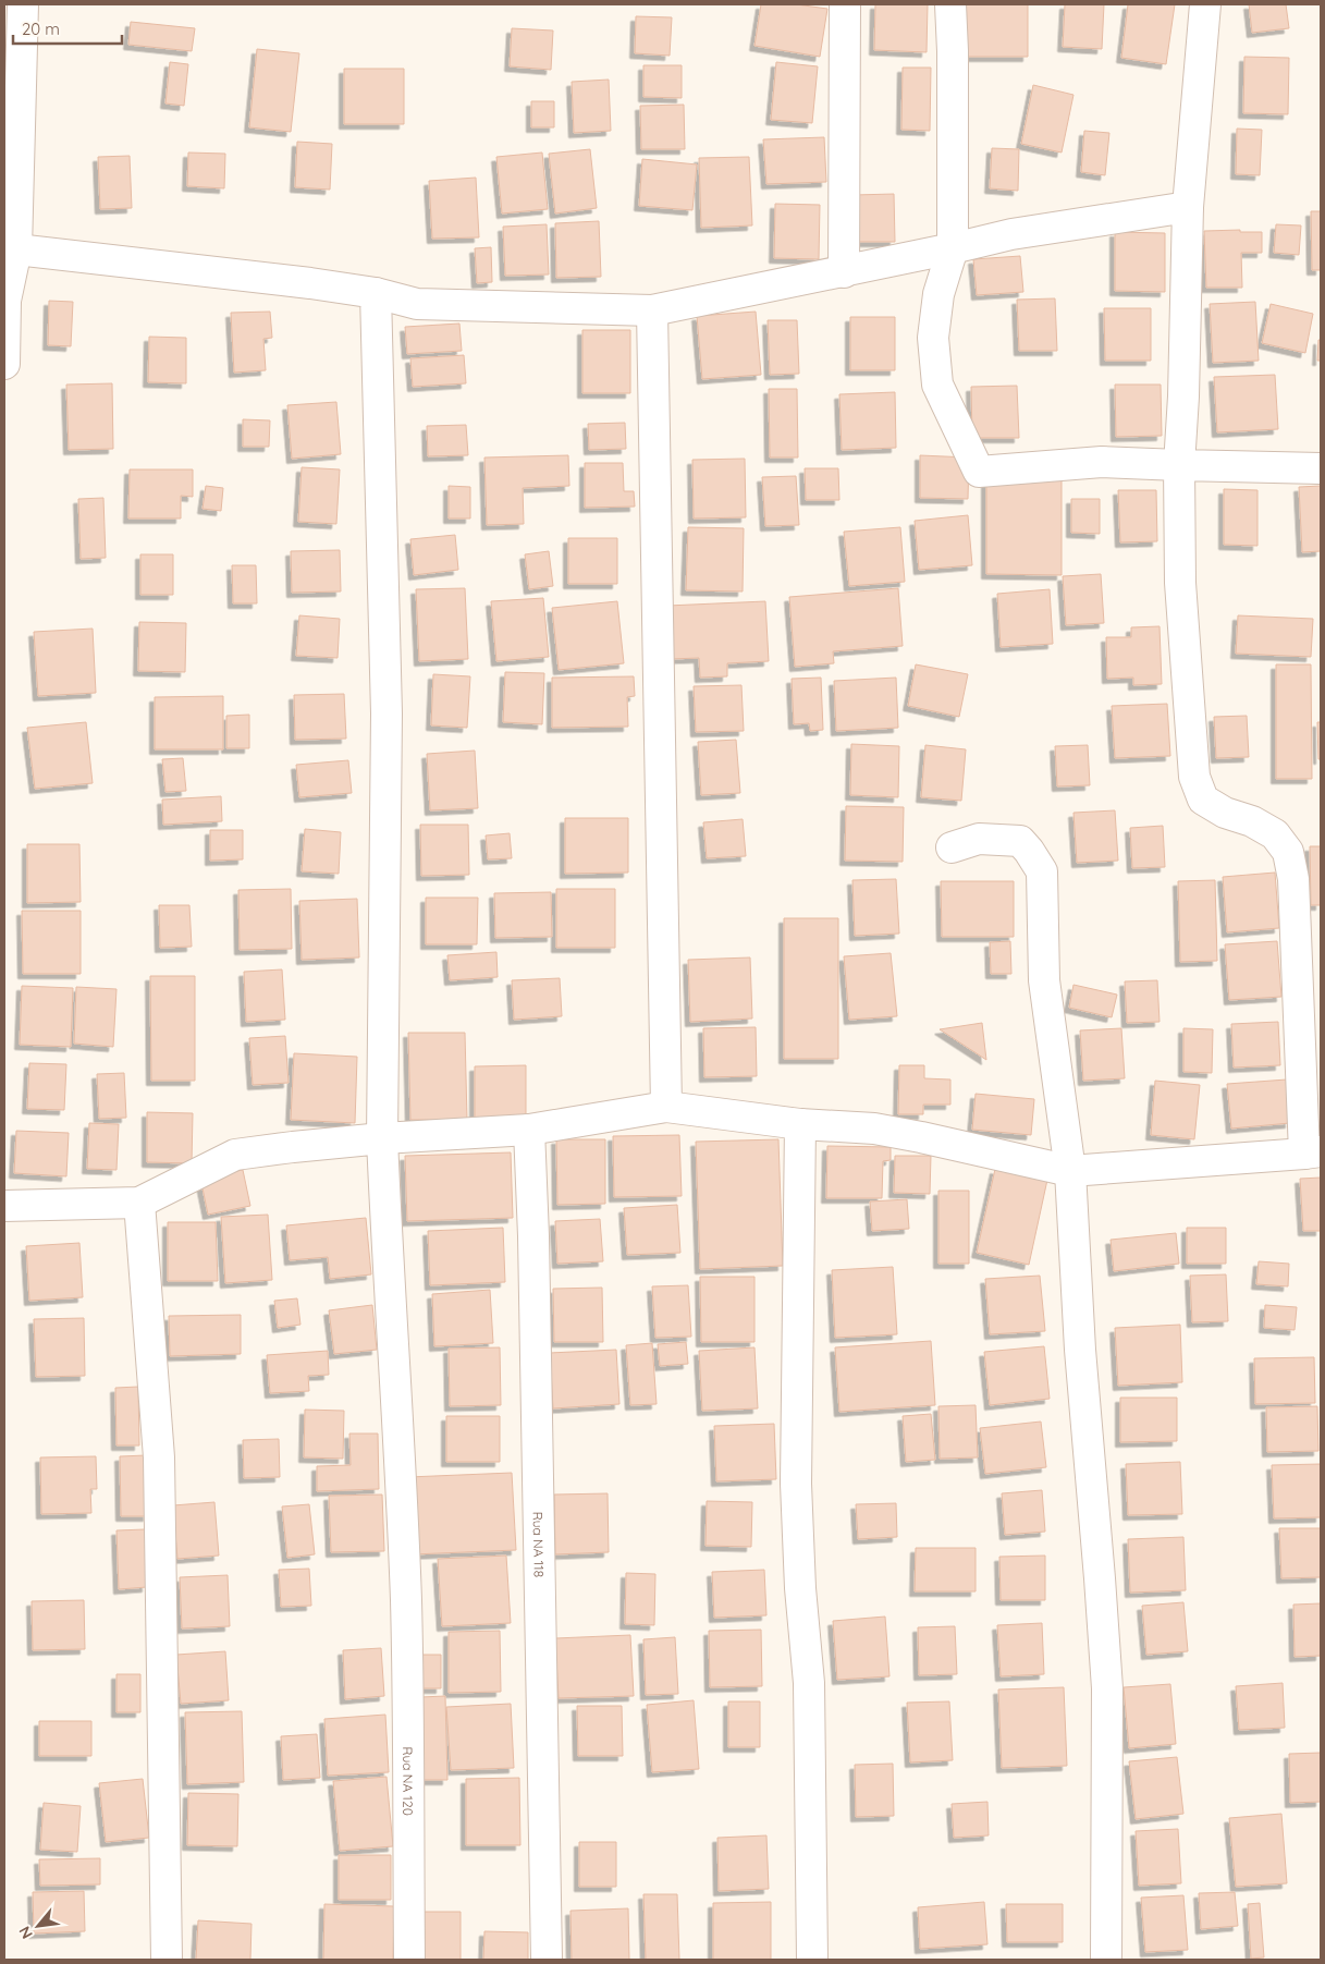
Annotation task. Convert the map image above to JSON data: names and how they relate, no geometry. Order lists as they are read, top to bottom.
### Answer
{
  "streets": {
    "street": ["Rua NA 118", "Rua NA 120"]
  },
  "scale_bar": "20 m",
  "north": "bottom left"
}
